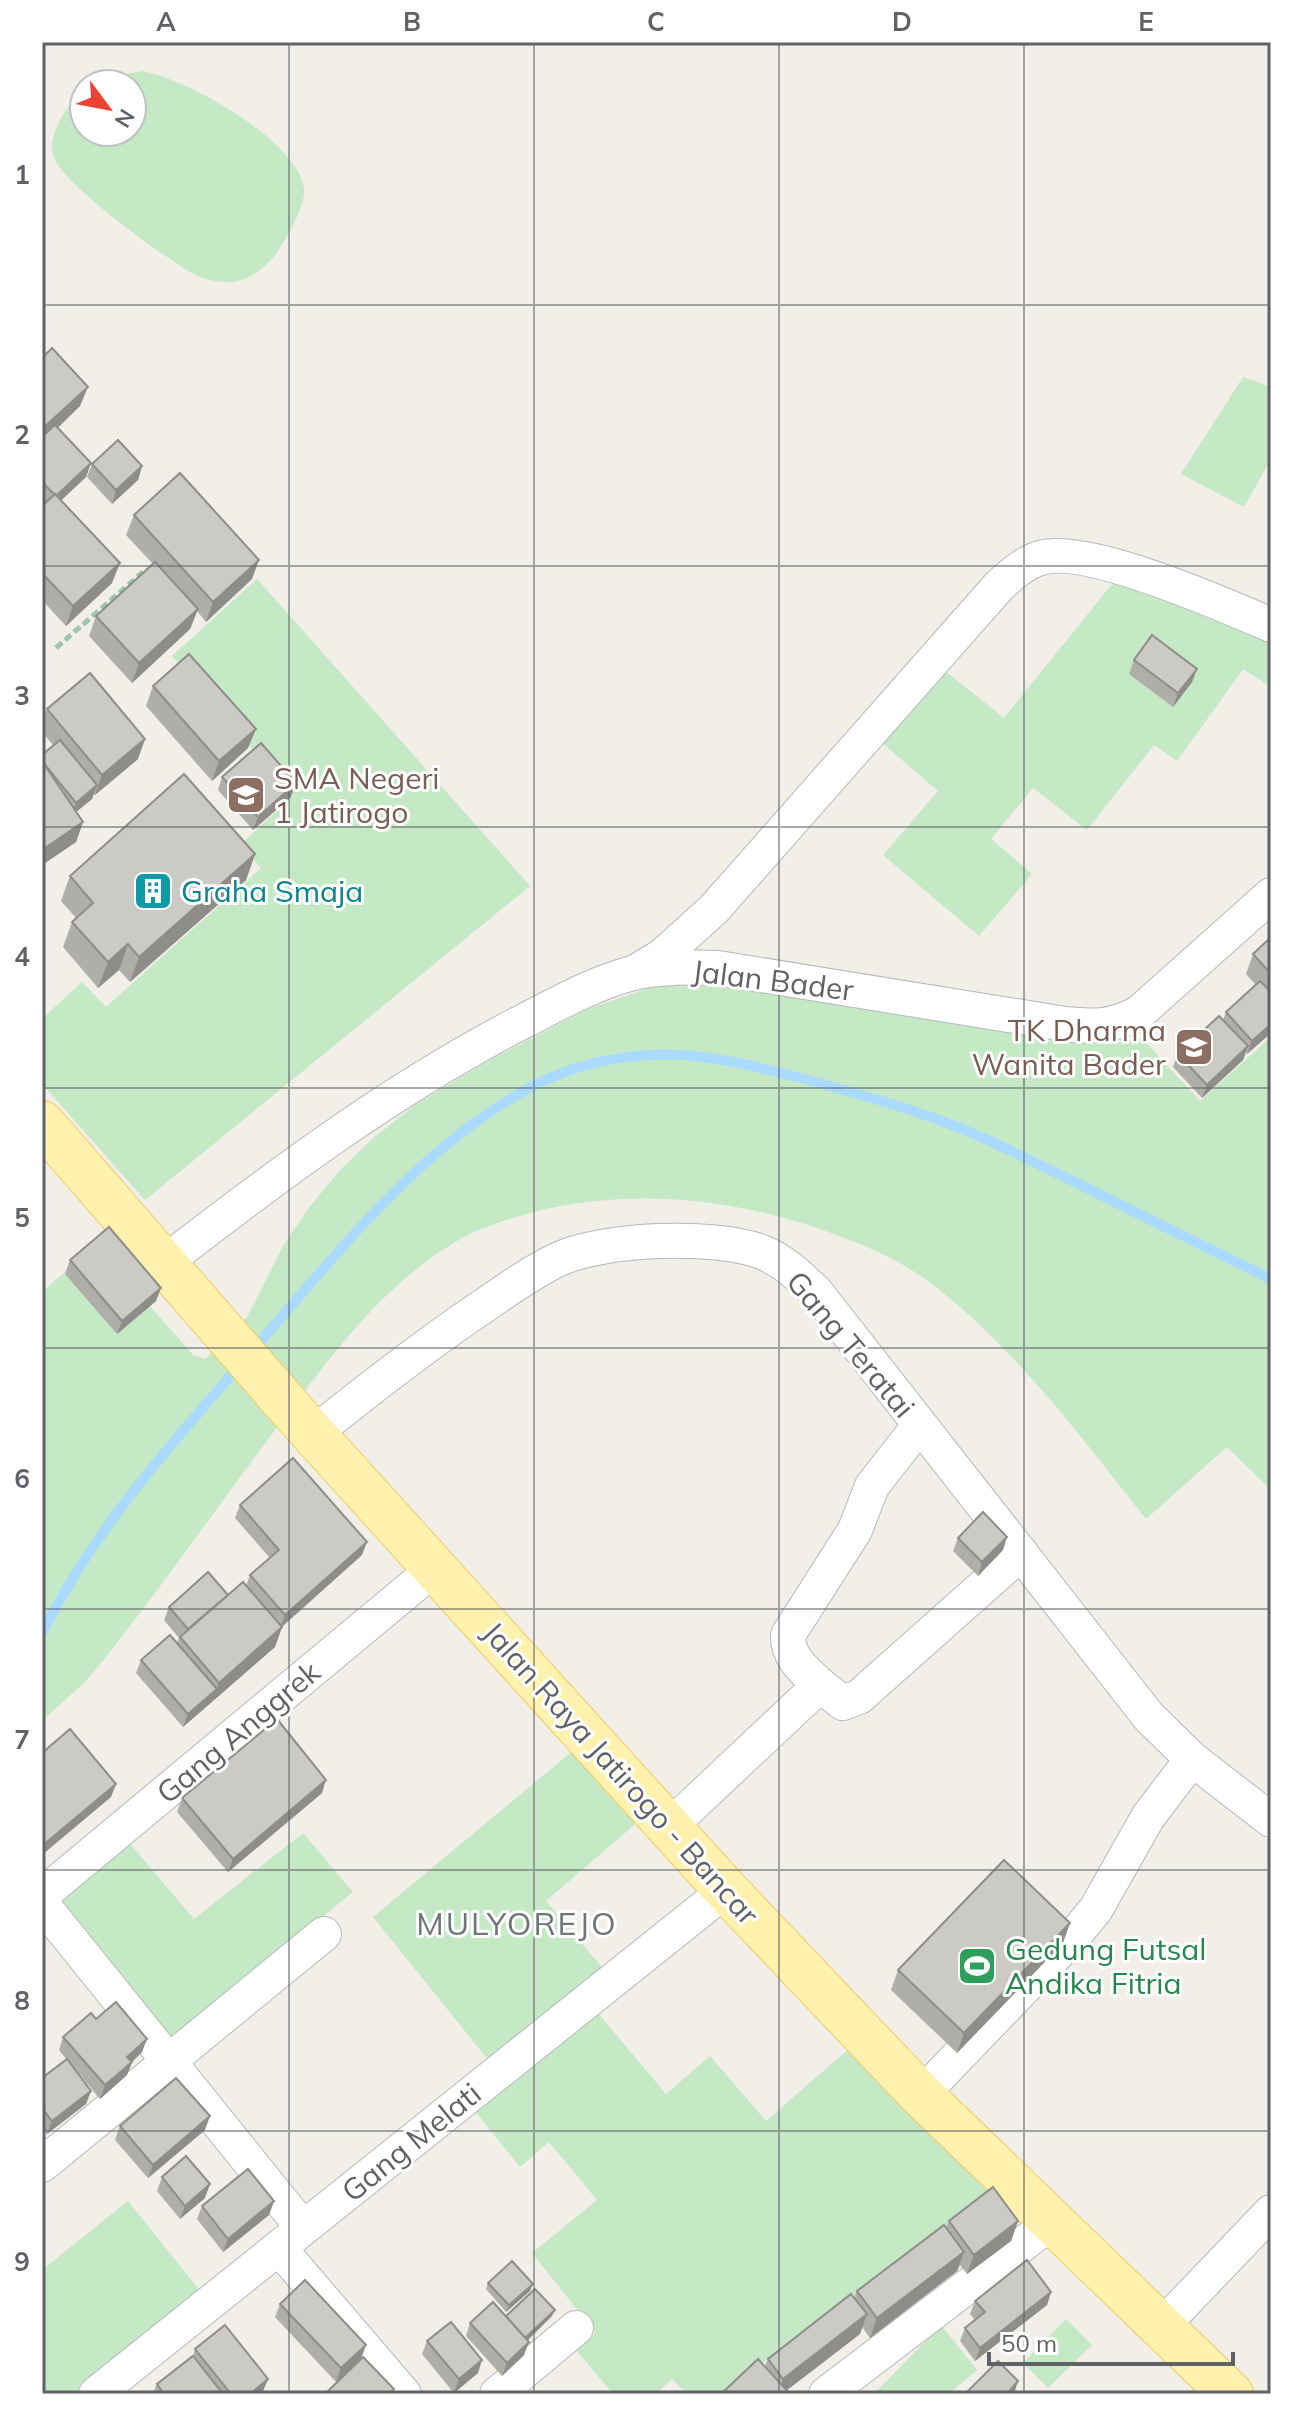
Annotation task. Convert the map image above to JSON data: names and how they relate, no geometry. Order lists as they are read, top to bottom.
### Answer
{
  "streets": {
    "main road": ["Jalan Raya Jatirogo - Bancar"],
    "street": [
      "Jalan Bader",
      "Gang Teratai",
      "Gang Anggrek",
      "Gang Melati"
    ]
  },
  "crossings": [
    ["Jalan Bader", "Jalan Raya Jatirogo - Bancar"],
    ["Gang Teratai", "Jalan Raya Jatirogo - Bancar"],
    ["Gang Anggrek", "Jalan Raya Jatirogo - Bancar"],
    ["Jalan Raya Jatirogo - Bancar", "Gang Melati"]
  ],
  "districts": ["MULYOREJO"],
  "places": {
    "school or university": ["SMA Negeri 1 Jatirogo", "TK Dharma Wanita Bader"],
    "building": ["Graha Smaja"],
    "sports": ["Gedung Futsal Andika Fitria"]
  },
  "scale_bar": "50 m",
  "north": "bottom right",
  "grid": {
    "columns": [
      "A",
      "B",
      "C",
      "D",
      "E"
    ],
    "rows": [
      "1",
      "2",
      "3",
      "4",
      "5",
      "6",
      "7",
      "8",
      "9"
    ]
  }
}
